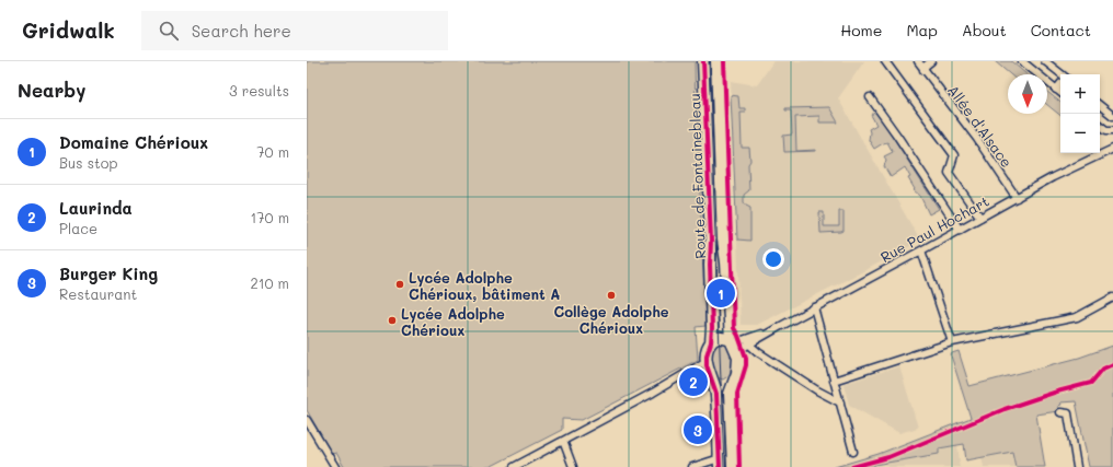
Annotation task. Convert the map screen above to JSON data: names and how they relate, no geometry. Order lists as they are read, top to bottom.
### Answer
{
  "streets": {
    "main road": ["Route de Fontainebleau"],
    "street": ["Allée d'Alsace", "Rue Paul Hochart"]
  },
  "crossings": [
    ["Allée d'Alsace", "Rue Paul Hochart"],
    ["Route de Fontainebleau", "Rue Paul Hochart"]
  ],
  "places": ["Lycée Adolphe Chérioux, bâtiment A", "Collège Adolphe Chérioux", "Lycée Adolphe Chérioux"],
  "north": "bottom",
  "page": {
    "header": "Gridwalk",
    "search": "Search here",
    "nav": [
      "Home",
      "Map",
      "About",
      "Contact"
    ],
    "heading": ["Nearby", "3 results"],
    "map_buttons": ["+", "−"],
    "list": [
      {
        "mark": "1",
        "name": "Domaine Chérioux",
        "note": "Bus stop",
        "value": "70 m"
      },
      {
        "mark": "2",
        "name": "Laurinda",
        "note": "Place",
        "value": "170 m"
      },
      {
        "mark": "3",
        "name": "Burger King",
        "note": "Restaurant",
        "value": "210 m"
      }
    ],
    "pins": ["1", "2", "3"]
  }
}
